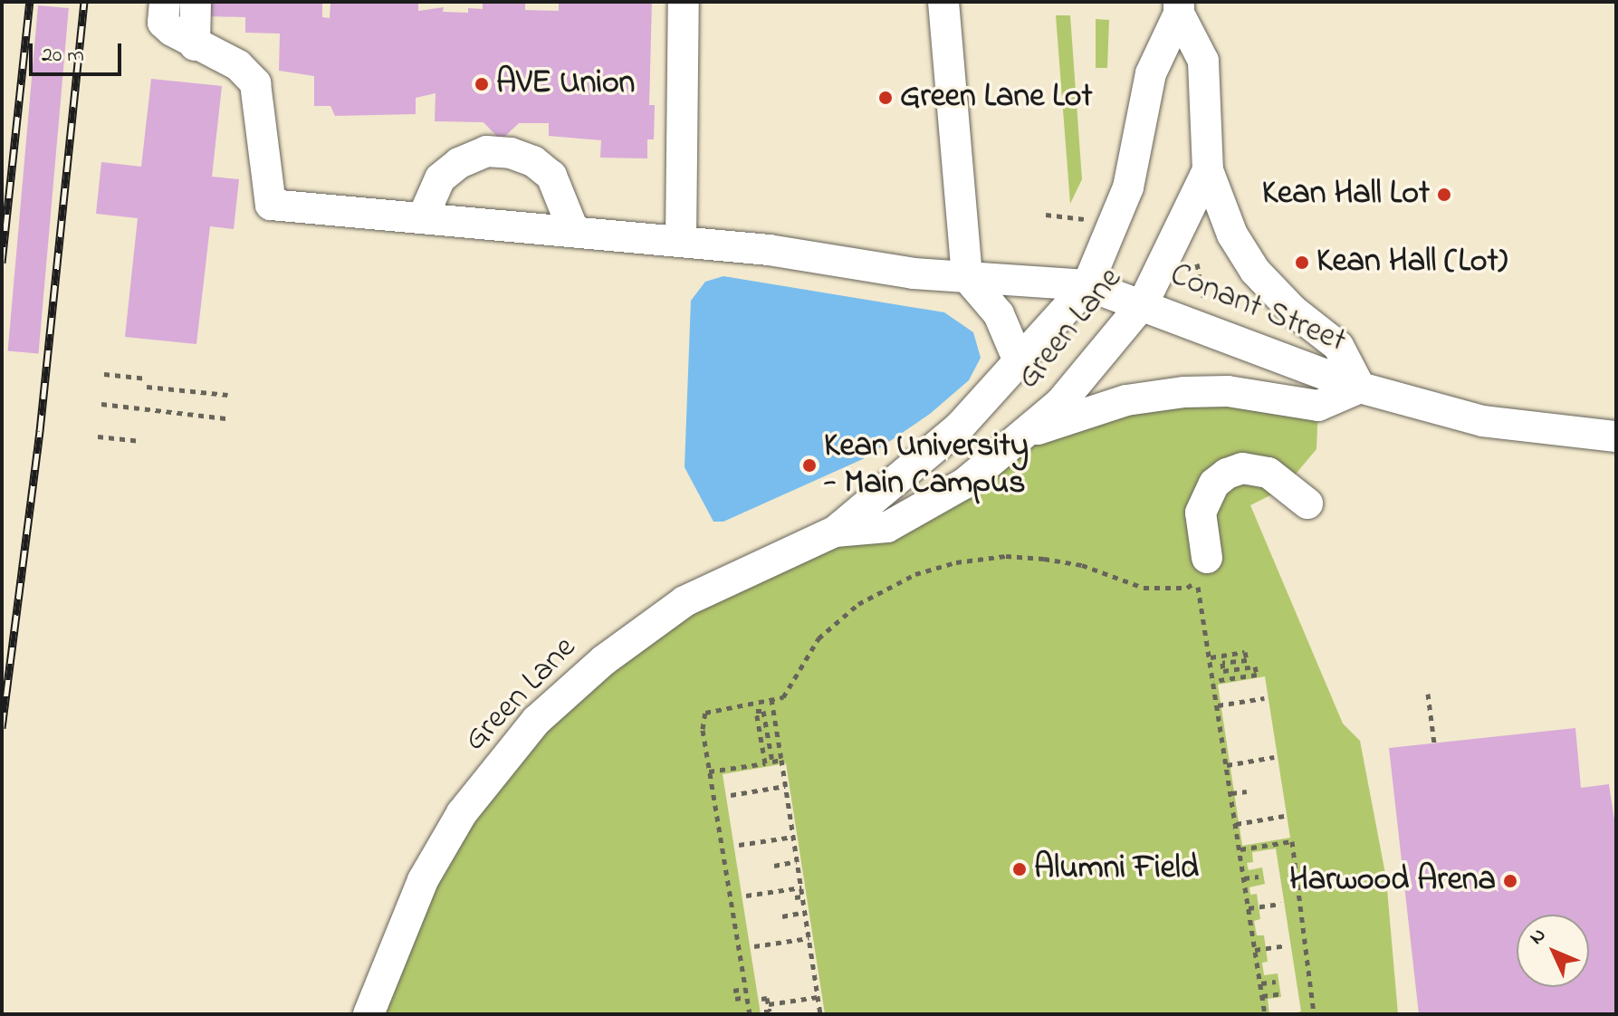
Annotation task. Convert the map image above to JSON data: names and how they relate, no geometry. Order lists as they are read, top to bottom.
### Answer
{
  "streets": {
    "street": ["Conant Street", "Green Lane"]
  },
  "crossings": [
    ["Conant Street", "Green Lane"]
  ],
  "places": [
    "AVE Union",
    "Green Lane Lot",
    "Kean Hall Lot",
    "Kean Hall (Lot)",
    "Kean University - Main Campus",
    "Alumni Field",
    "Harwood Arena"
  ],
  "scale_bar": "20 m",
  "north": "top left"
}
